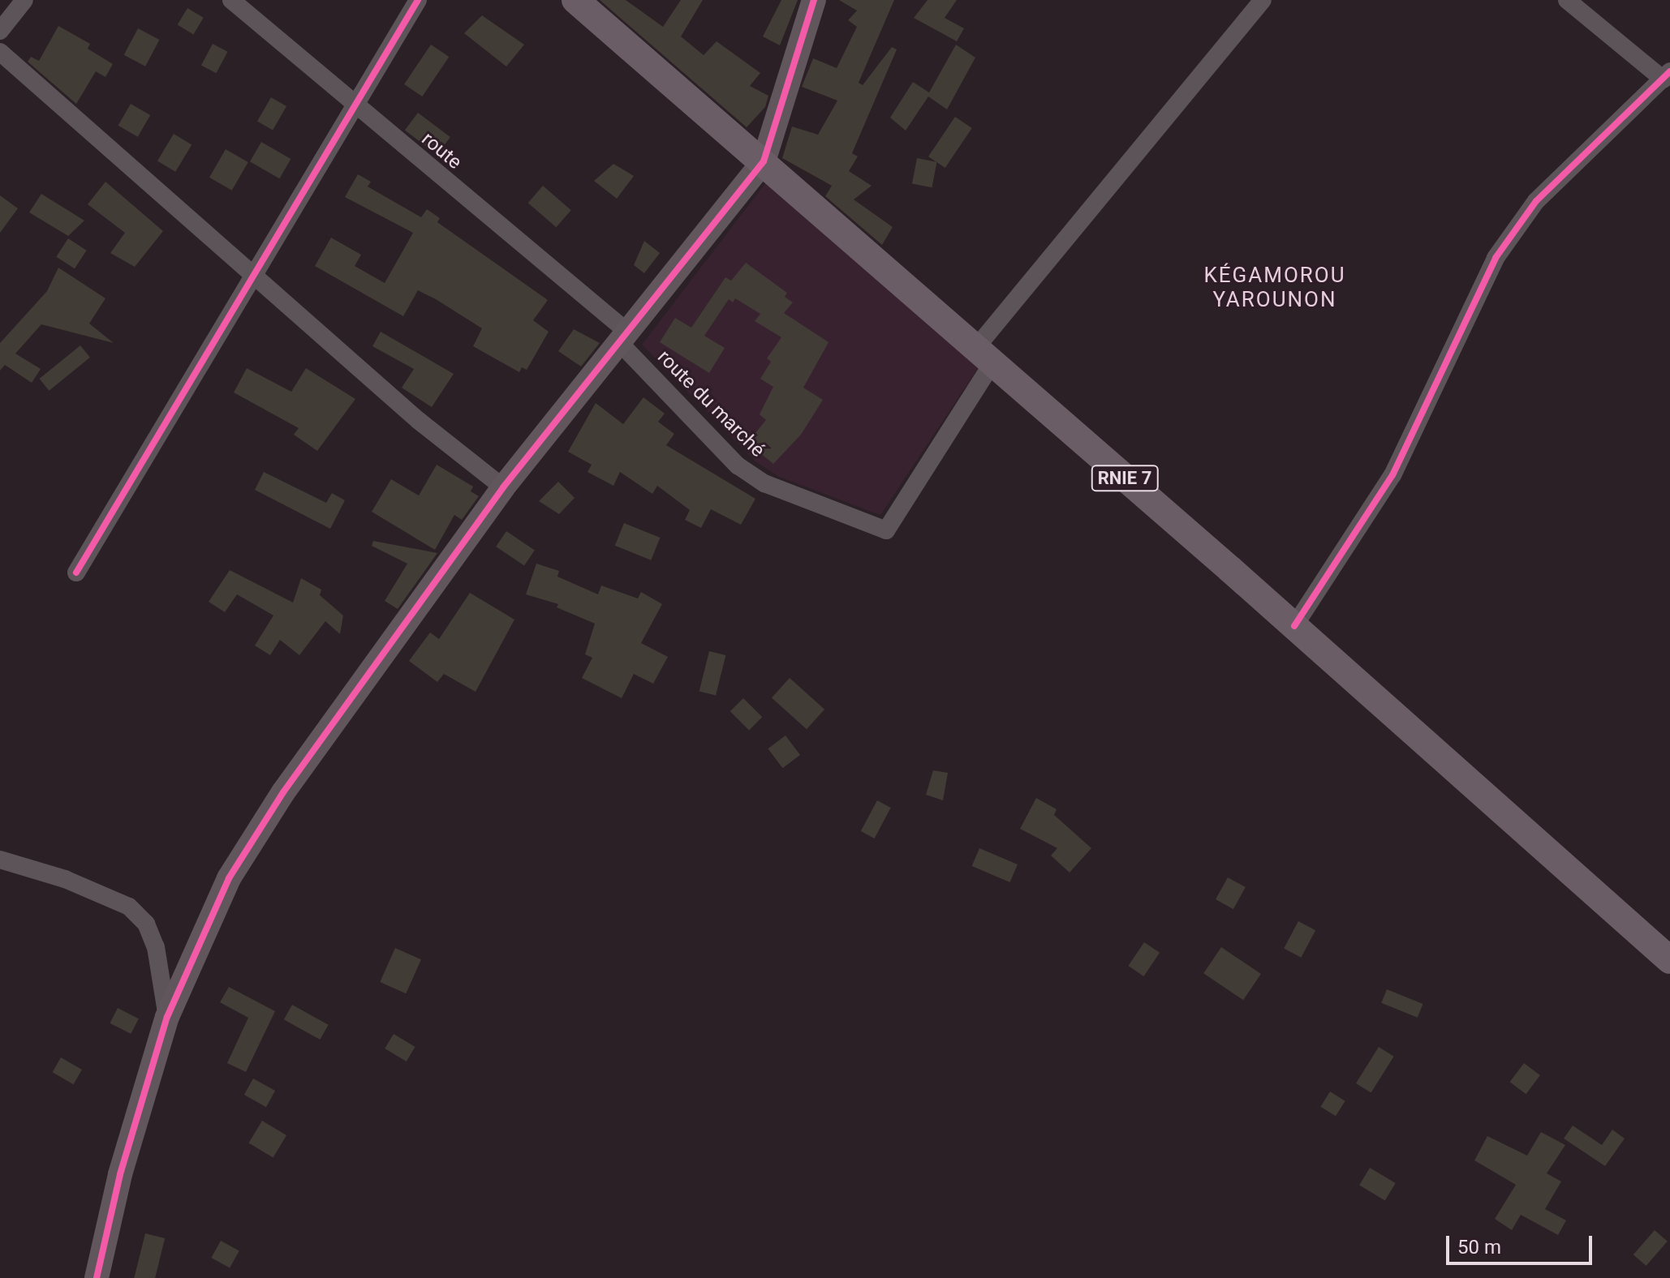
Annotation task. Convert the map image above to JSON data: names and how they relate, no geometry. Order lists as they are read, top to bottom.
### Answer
{
  "streets": {
    "main road": ["RNIE 7"],
    "street": ["route", "route du marché"]
  },
  "crossings": [
    ["route", "route du marché"],
    ["route du marché", "RNIE 7"]
  ],
  "districts": ["KÉGAMOROU YAROUNON"],
  "scale_bar": "50 m"
}
